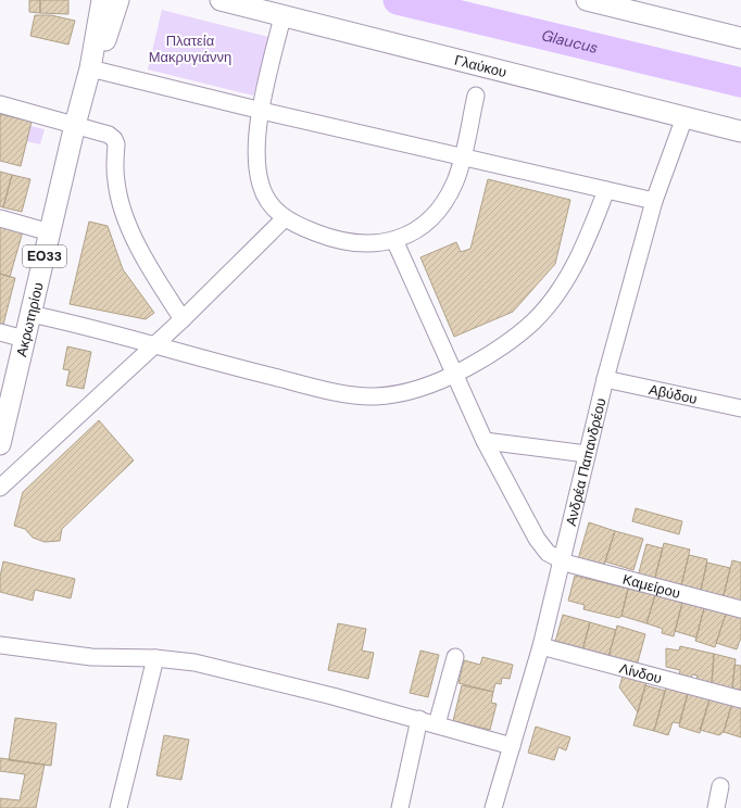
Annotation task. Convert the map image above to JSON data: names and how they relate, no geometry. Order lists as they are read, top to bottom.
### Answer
{
  "streets": {
    "main road": ["Γλαύκου", "ΕΟ33", "Ακρωτηρίου"],
    "street": [
      "Αβύδου",
      "Ανδρέα Παπανδρέου",
      "Καμείρου",
      "Λίνδου"
    ]
  },
  "crossings": [
    ["Γλαύκου", "Ανδρέα Παπανδρέου"],
    ["Αβύδου", "Ανδρέα Παπανδρέου"],
    ["Ανδρέα Παπανδρέου", "Καμείρου"],
    ["Ανδρέα Παπανδρέου", "Λίνδου"]
  ],
  "water": ["Glaucus"],
  "parks": ["Πλατεία Μακρυγιάννη"]
}
